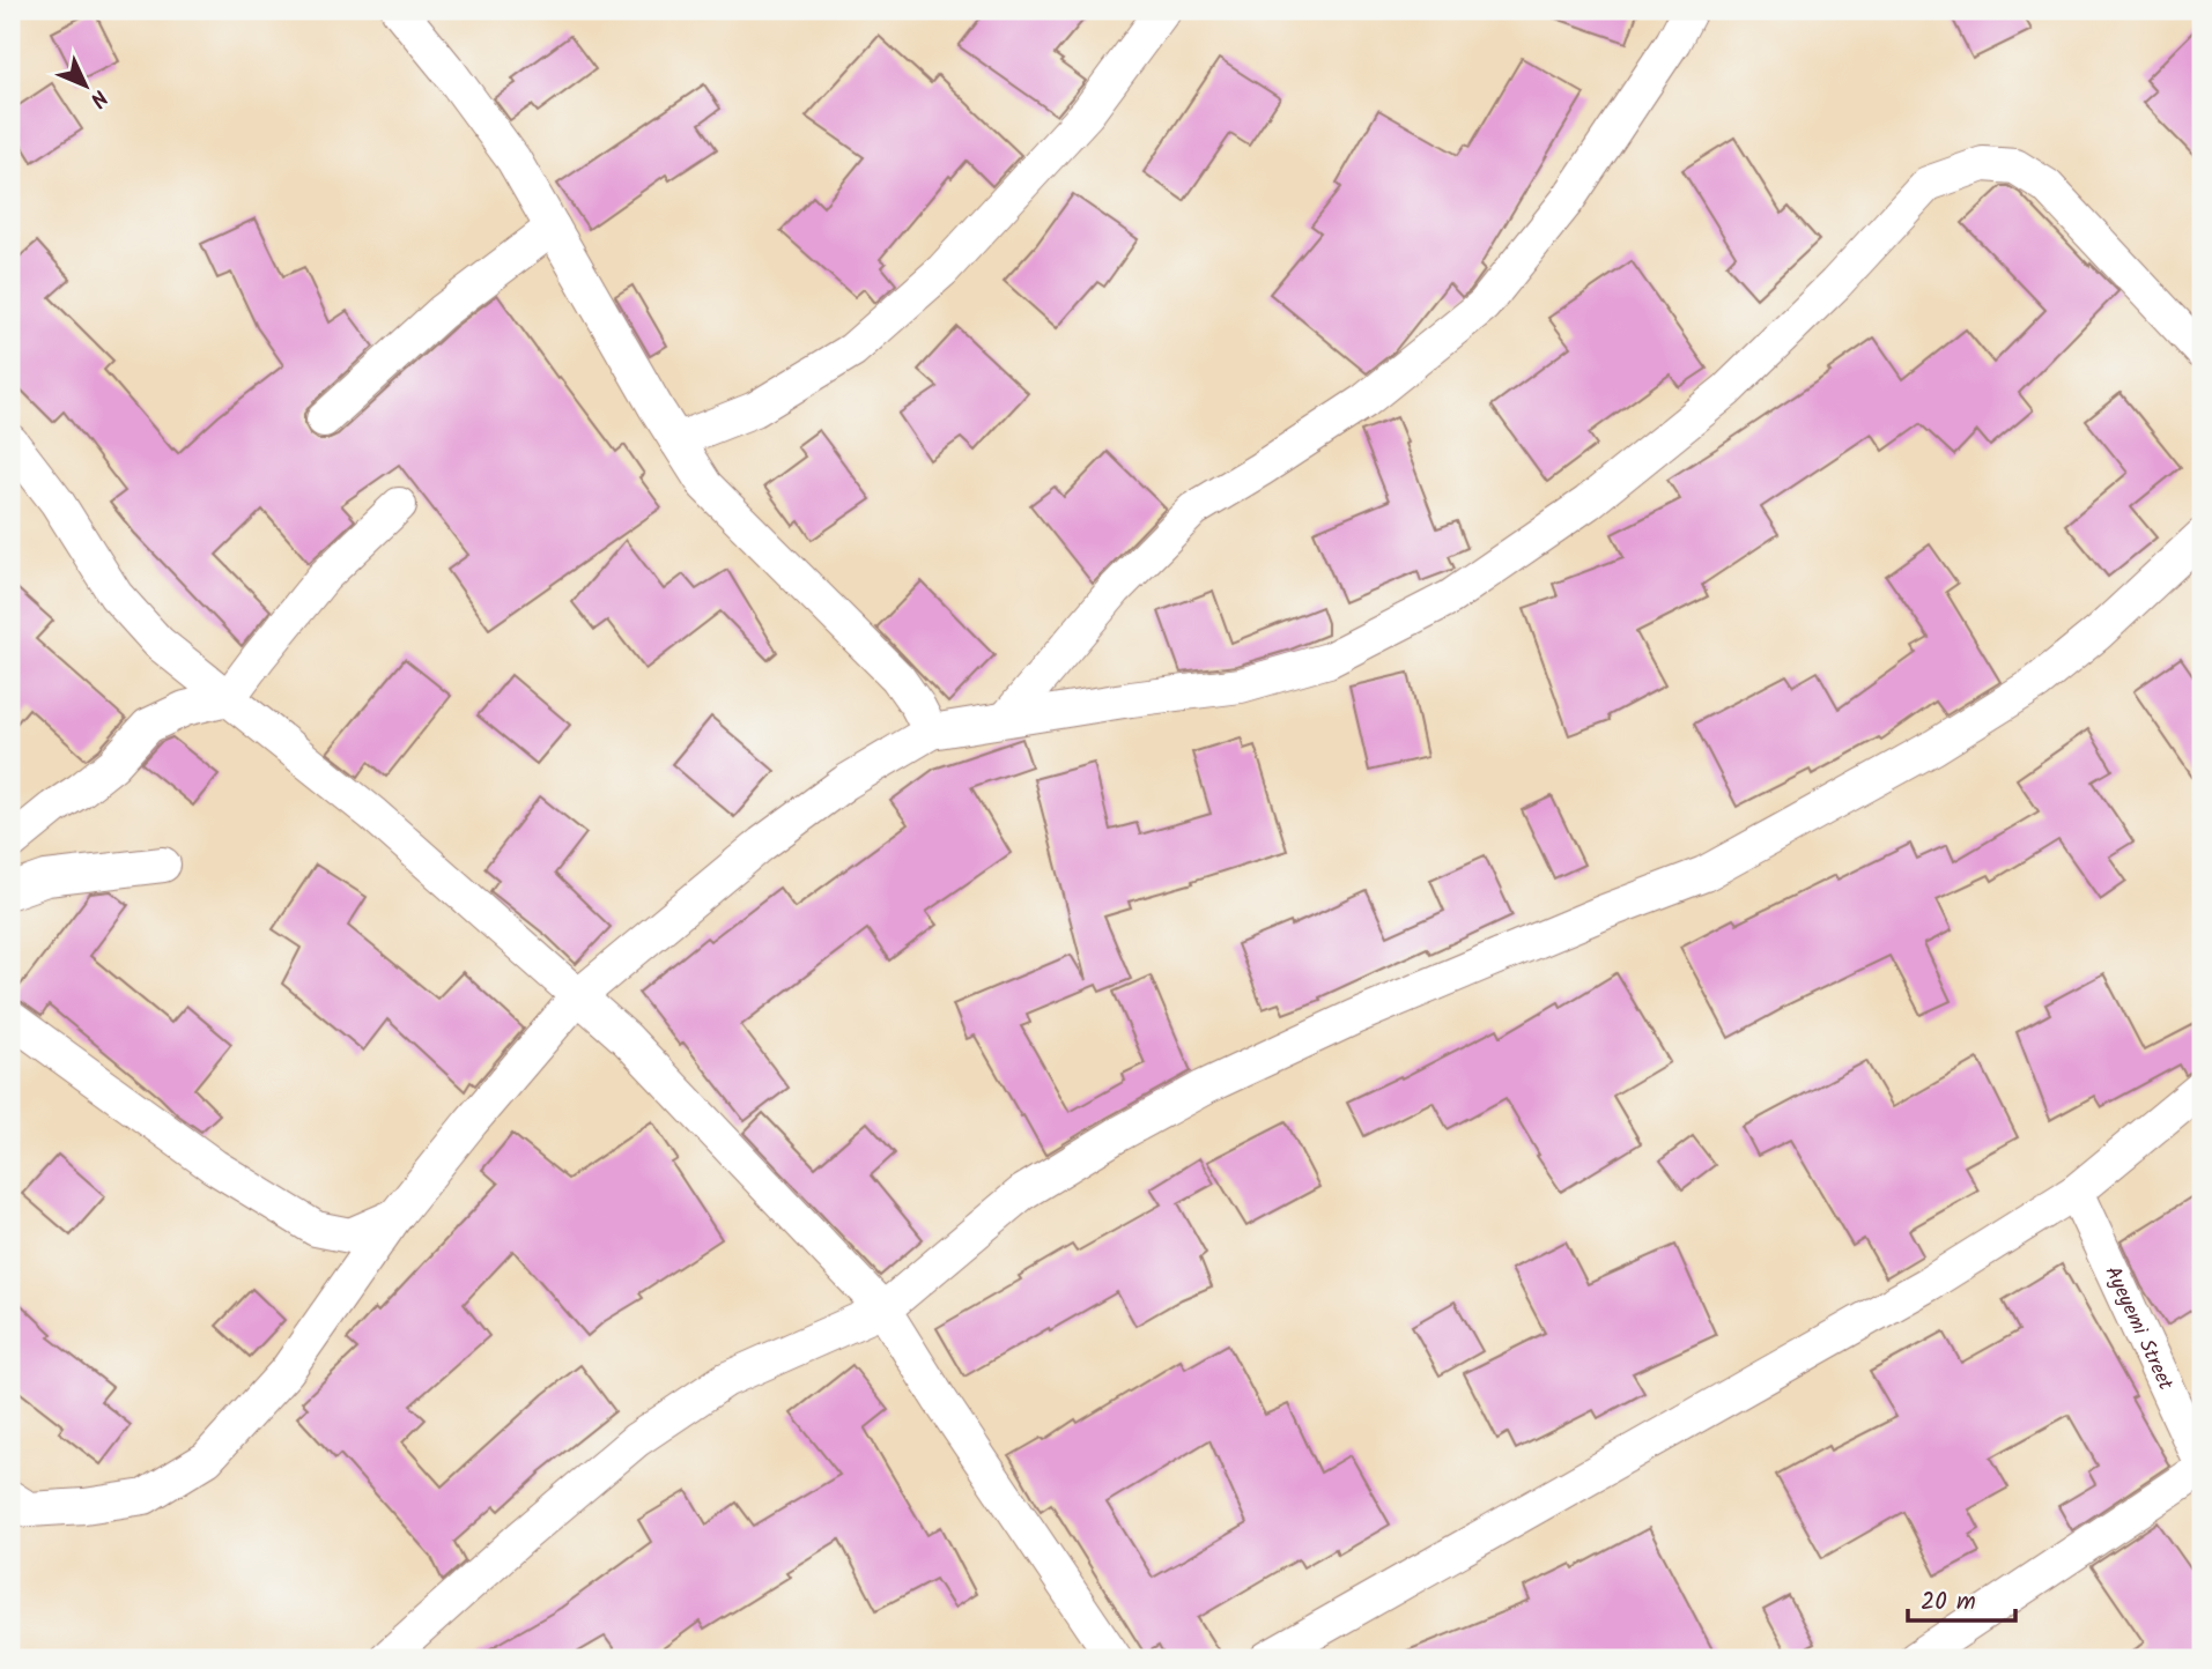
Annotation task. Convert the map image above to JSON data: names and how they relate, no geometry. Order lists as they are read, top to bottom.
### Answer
{
  "streets": {
    "street": ["Ayeyemi Street"]
  },
  "scale_bar": "20 m",
  "north": "bottom right"
}
